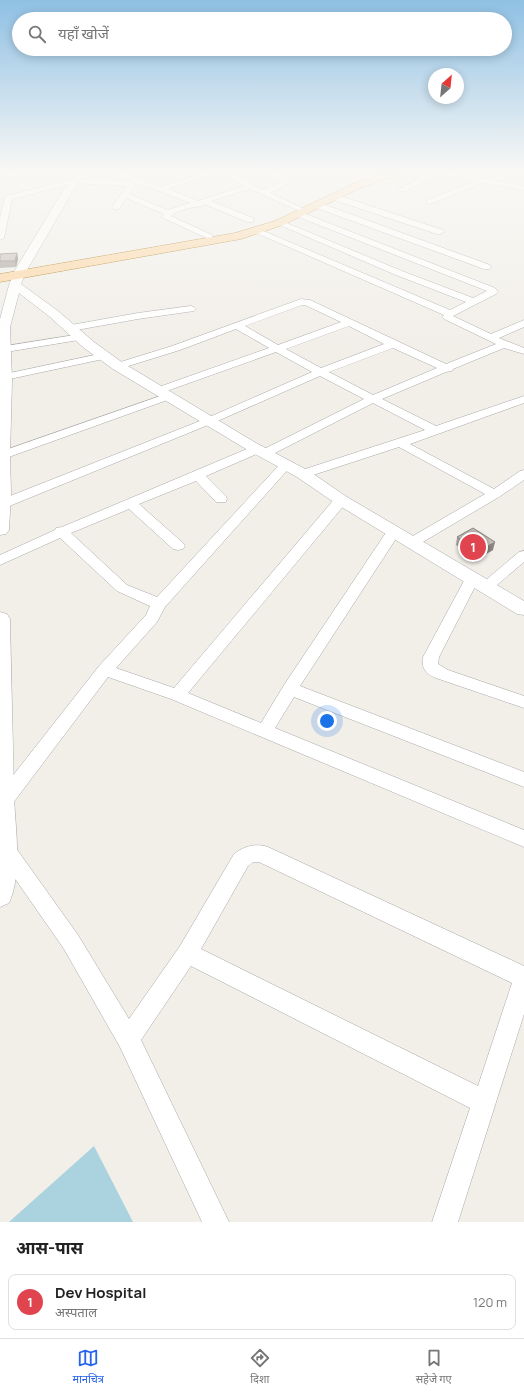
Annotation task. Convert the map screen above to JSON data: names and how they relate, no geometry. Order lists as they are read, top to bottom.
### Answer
{
  "north": "top right",
  "page": {
    "search": "यहाँ खोजें",
    "pins": "1",
    "heading": "आस-पास",
    "list": [
      {
        "mark": "1",
        "name": "Dev Hospital",
        "note": "अस्पताल",
        "value": "120 m"
      }
    ],
    "nav": ["मानचित्र", "दिशा", "सहेजे गए"]
  }
}
